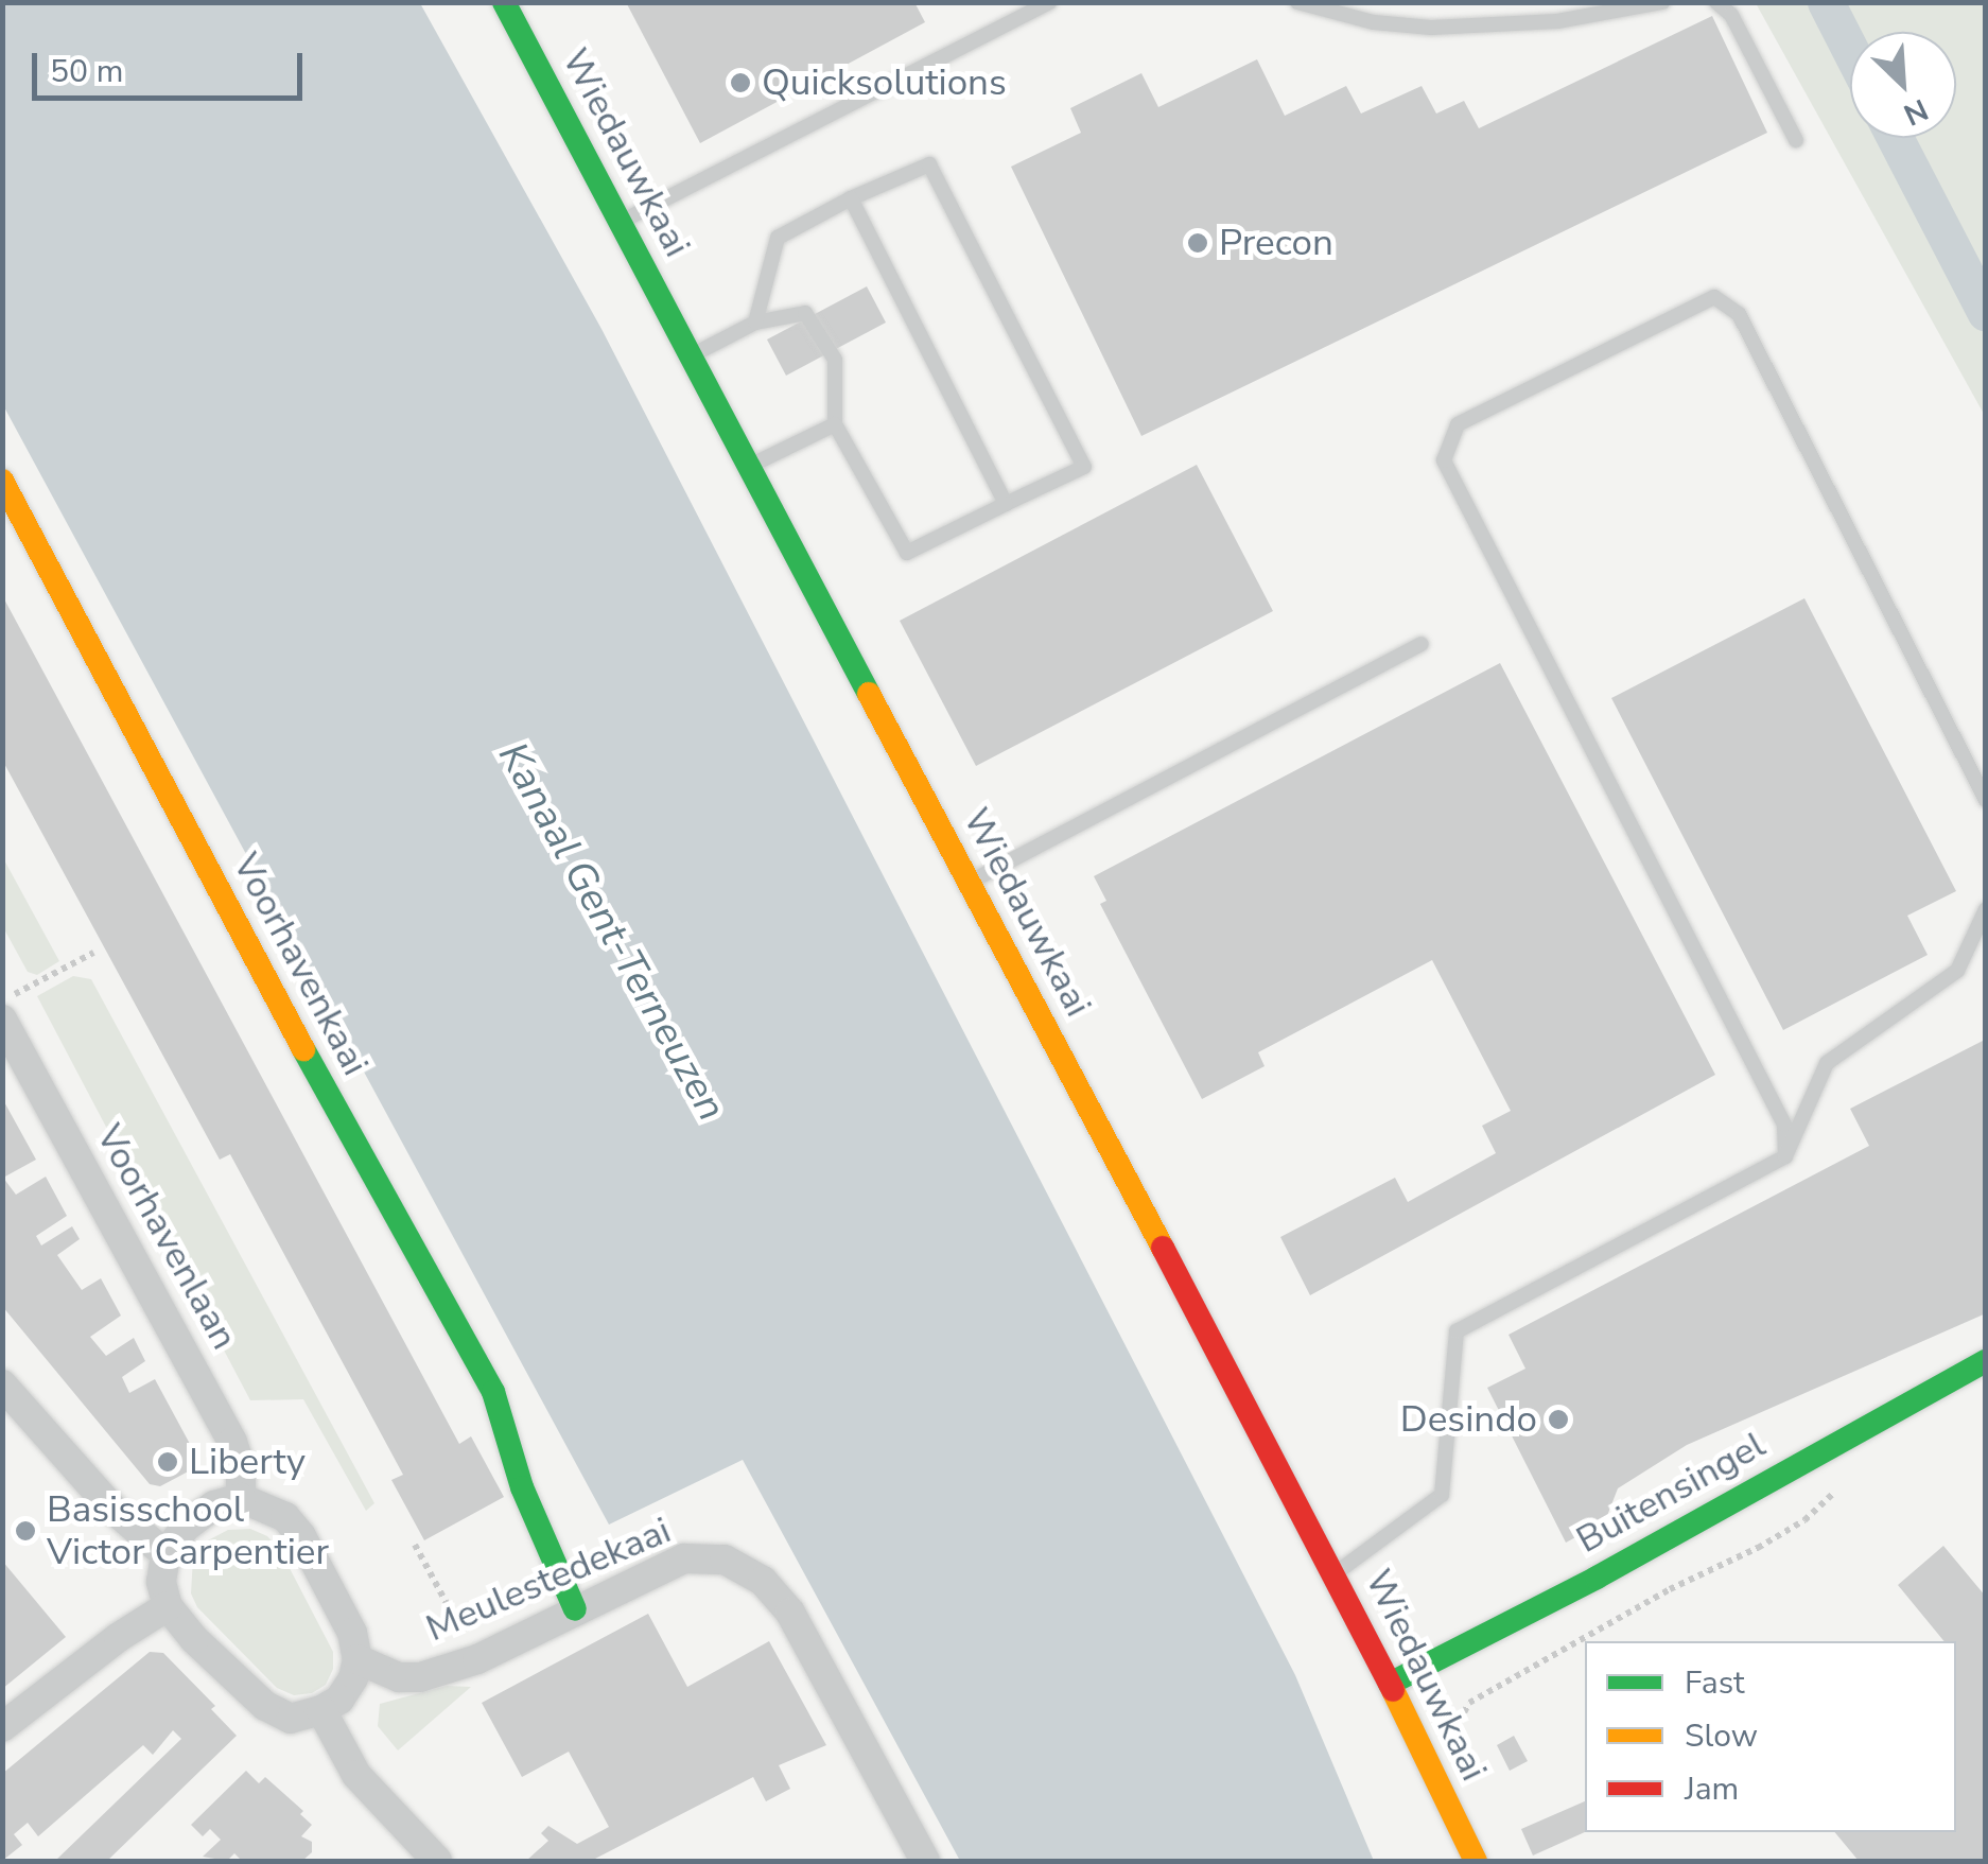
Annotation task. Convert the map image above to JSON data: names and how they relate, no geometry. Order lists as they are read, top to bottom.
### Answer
{
  "streets": {
    "main road": ["Wiedauwkaai", "Voorhavenkaai", "Buitensingel"],
    "street": ["Voorhavenlaan", "Meulestedekaai"]
  },
  "crossings": [
    ["Wiedauwkaai", "Buitensingel"],
    ["Voorhavenkaai", "Meulestedekaai"],
    ["Voorhavenlaan", "Meulestedekaai"]
  ],
  "water": ["Kanaal Gent-Terneuzen"],
  "places": [
    "Quicksolutions",
    "Precon",
    "Desindo",
    "Liberty",
    "Basisschool Victor Carpentier"
  ],
  "legend": ["Fast", "Slow", "Jam"],
  "scale_bar": "50 m",
  "north": "bottom right"
}
